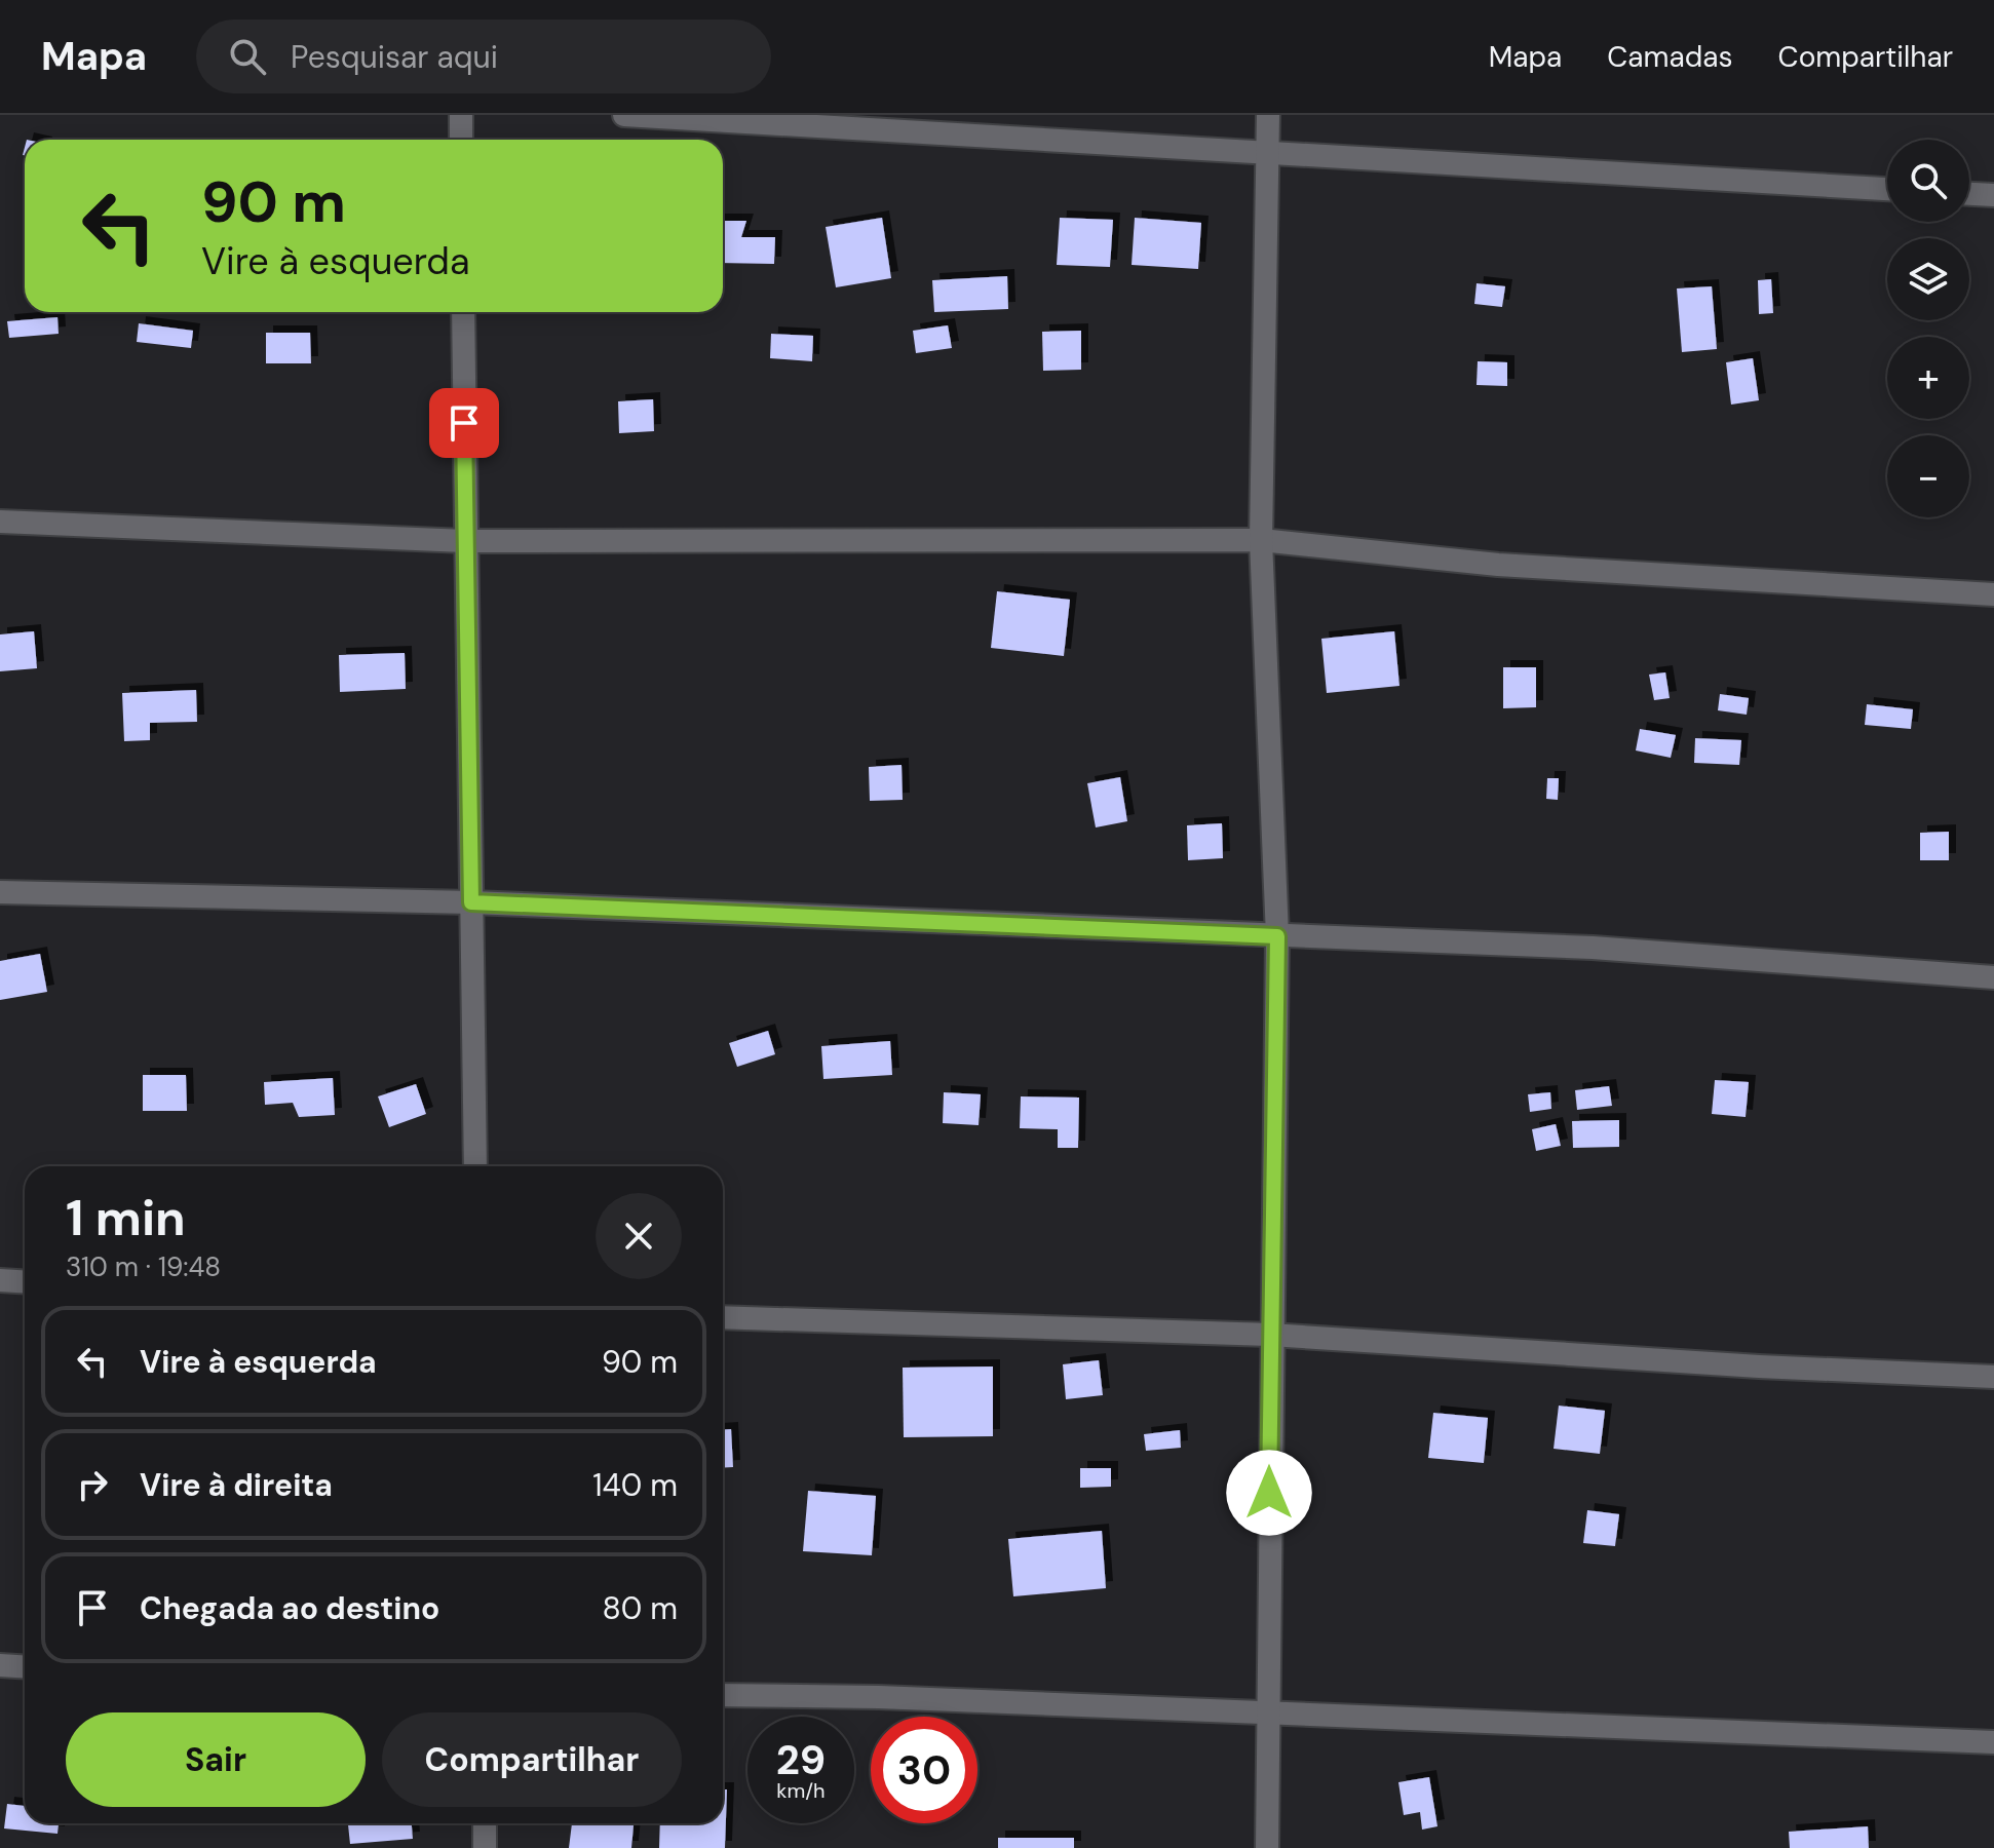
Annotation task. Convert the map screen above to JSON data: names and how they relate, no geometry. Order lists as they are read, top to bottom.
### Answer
{
  "page": {
    "header": "Mapa",
    "search": "Pesquisar aqui",
    "nav": ["Mapa", "Camadas", "Compartilhar"],
    "map_buttons": ["+", "−"],
    "turn": ["90 m", "Vire à esquerda"],
    "heading": ["1 min", "310 m · 19:48"],
    "list": [
      {
        "name": "Vire à esquerda",
        "value": "90 m"
      },
      {
        "name": "Vire à direita",
        "value": "140 m"
      },
      {
        "name": "Chegada ao destino",
        "value": "80 m"
      }
    ],
    "buttons": ["Sair", "Compartilhar"],
    "speed": "29 km/h",
    "limit": "30"
  }
}
